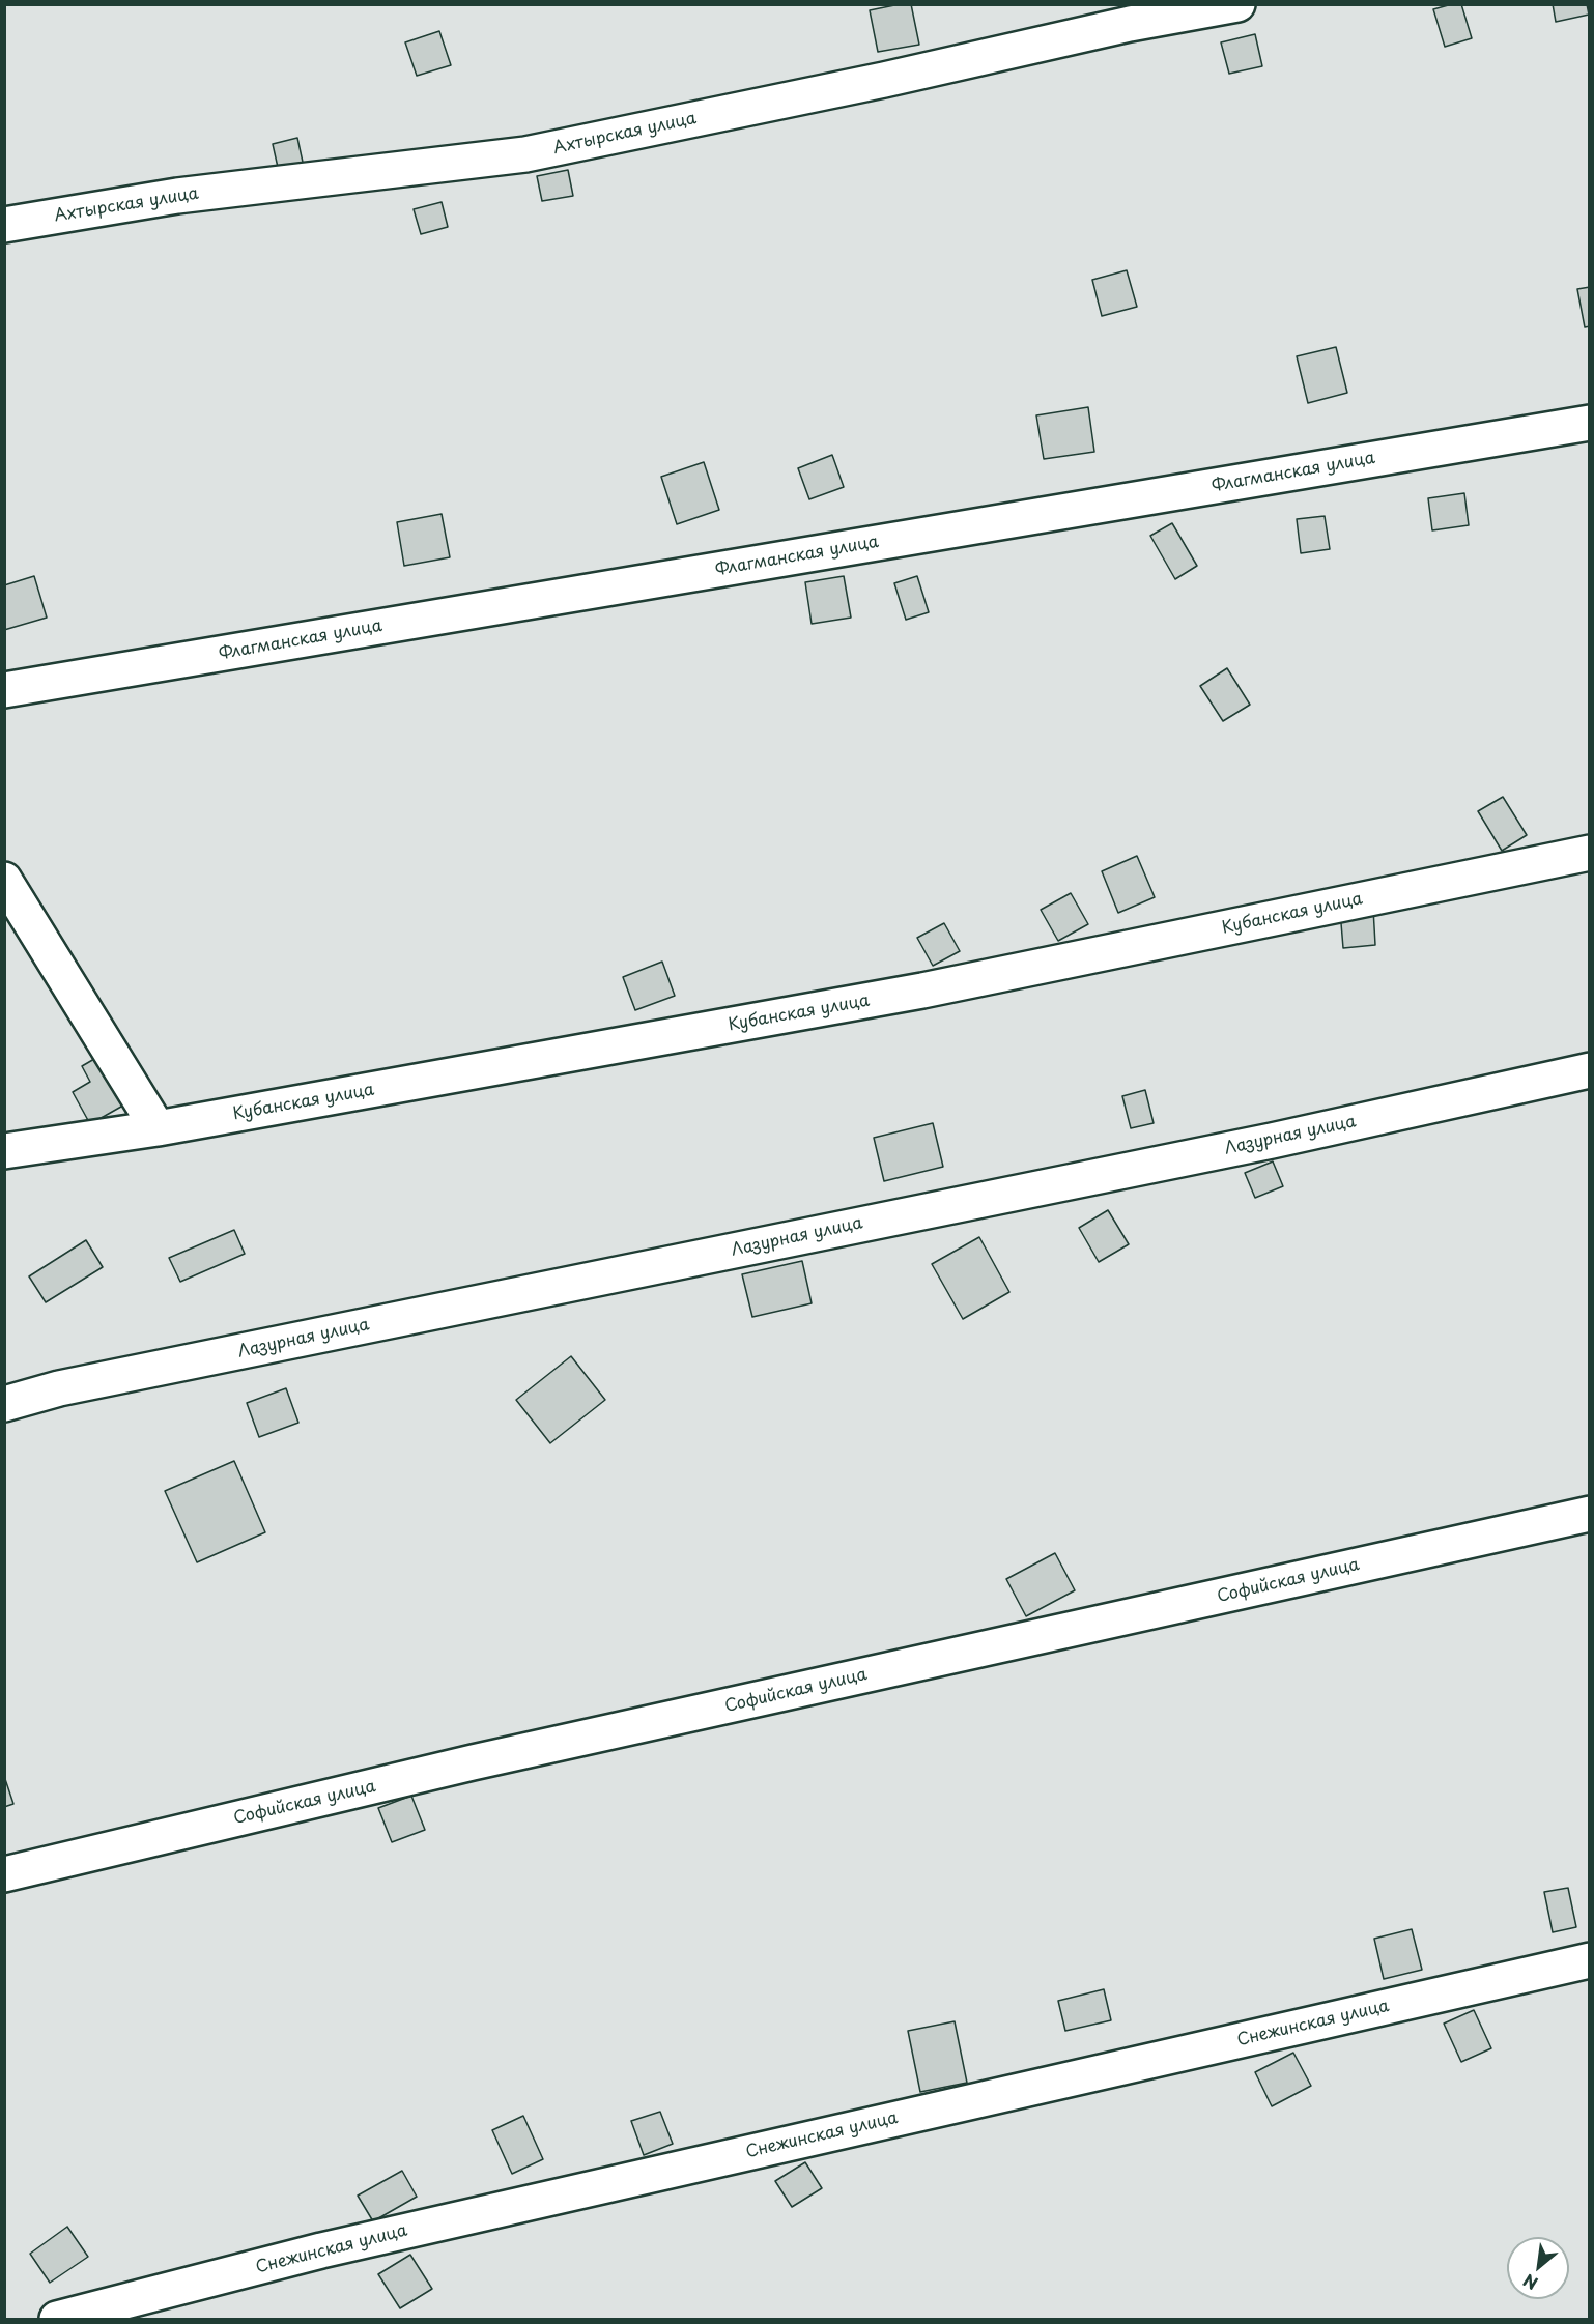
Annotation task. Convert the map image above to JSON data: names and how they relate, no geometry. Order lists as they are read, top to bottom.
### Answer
{
  "streets": {
    "lane": [
      "Ахтырская улица",
      "Флагманская улица",
      "Кубанская улица",
      "Лазурная улица",
      "Софийская улица",
      "Снежинская улица"
    ]
  },
  "north": "bottom left"
}
